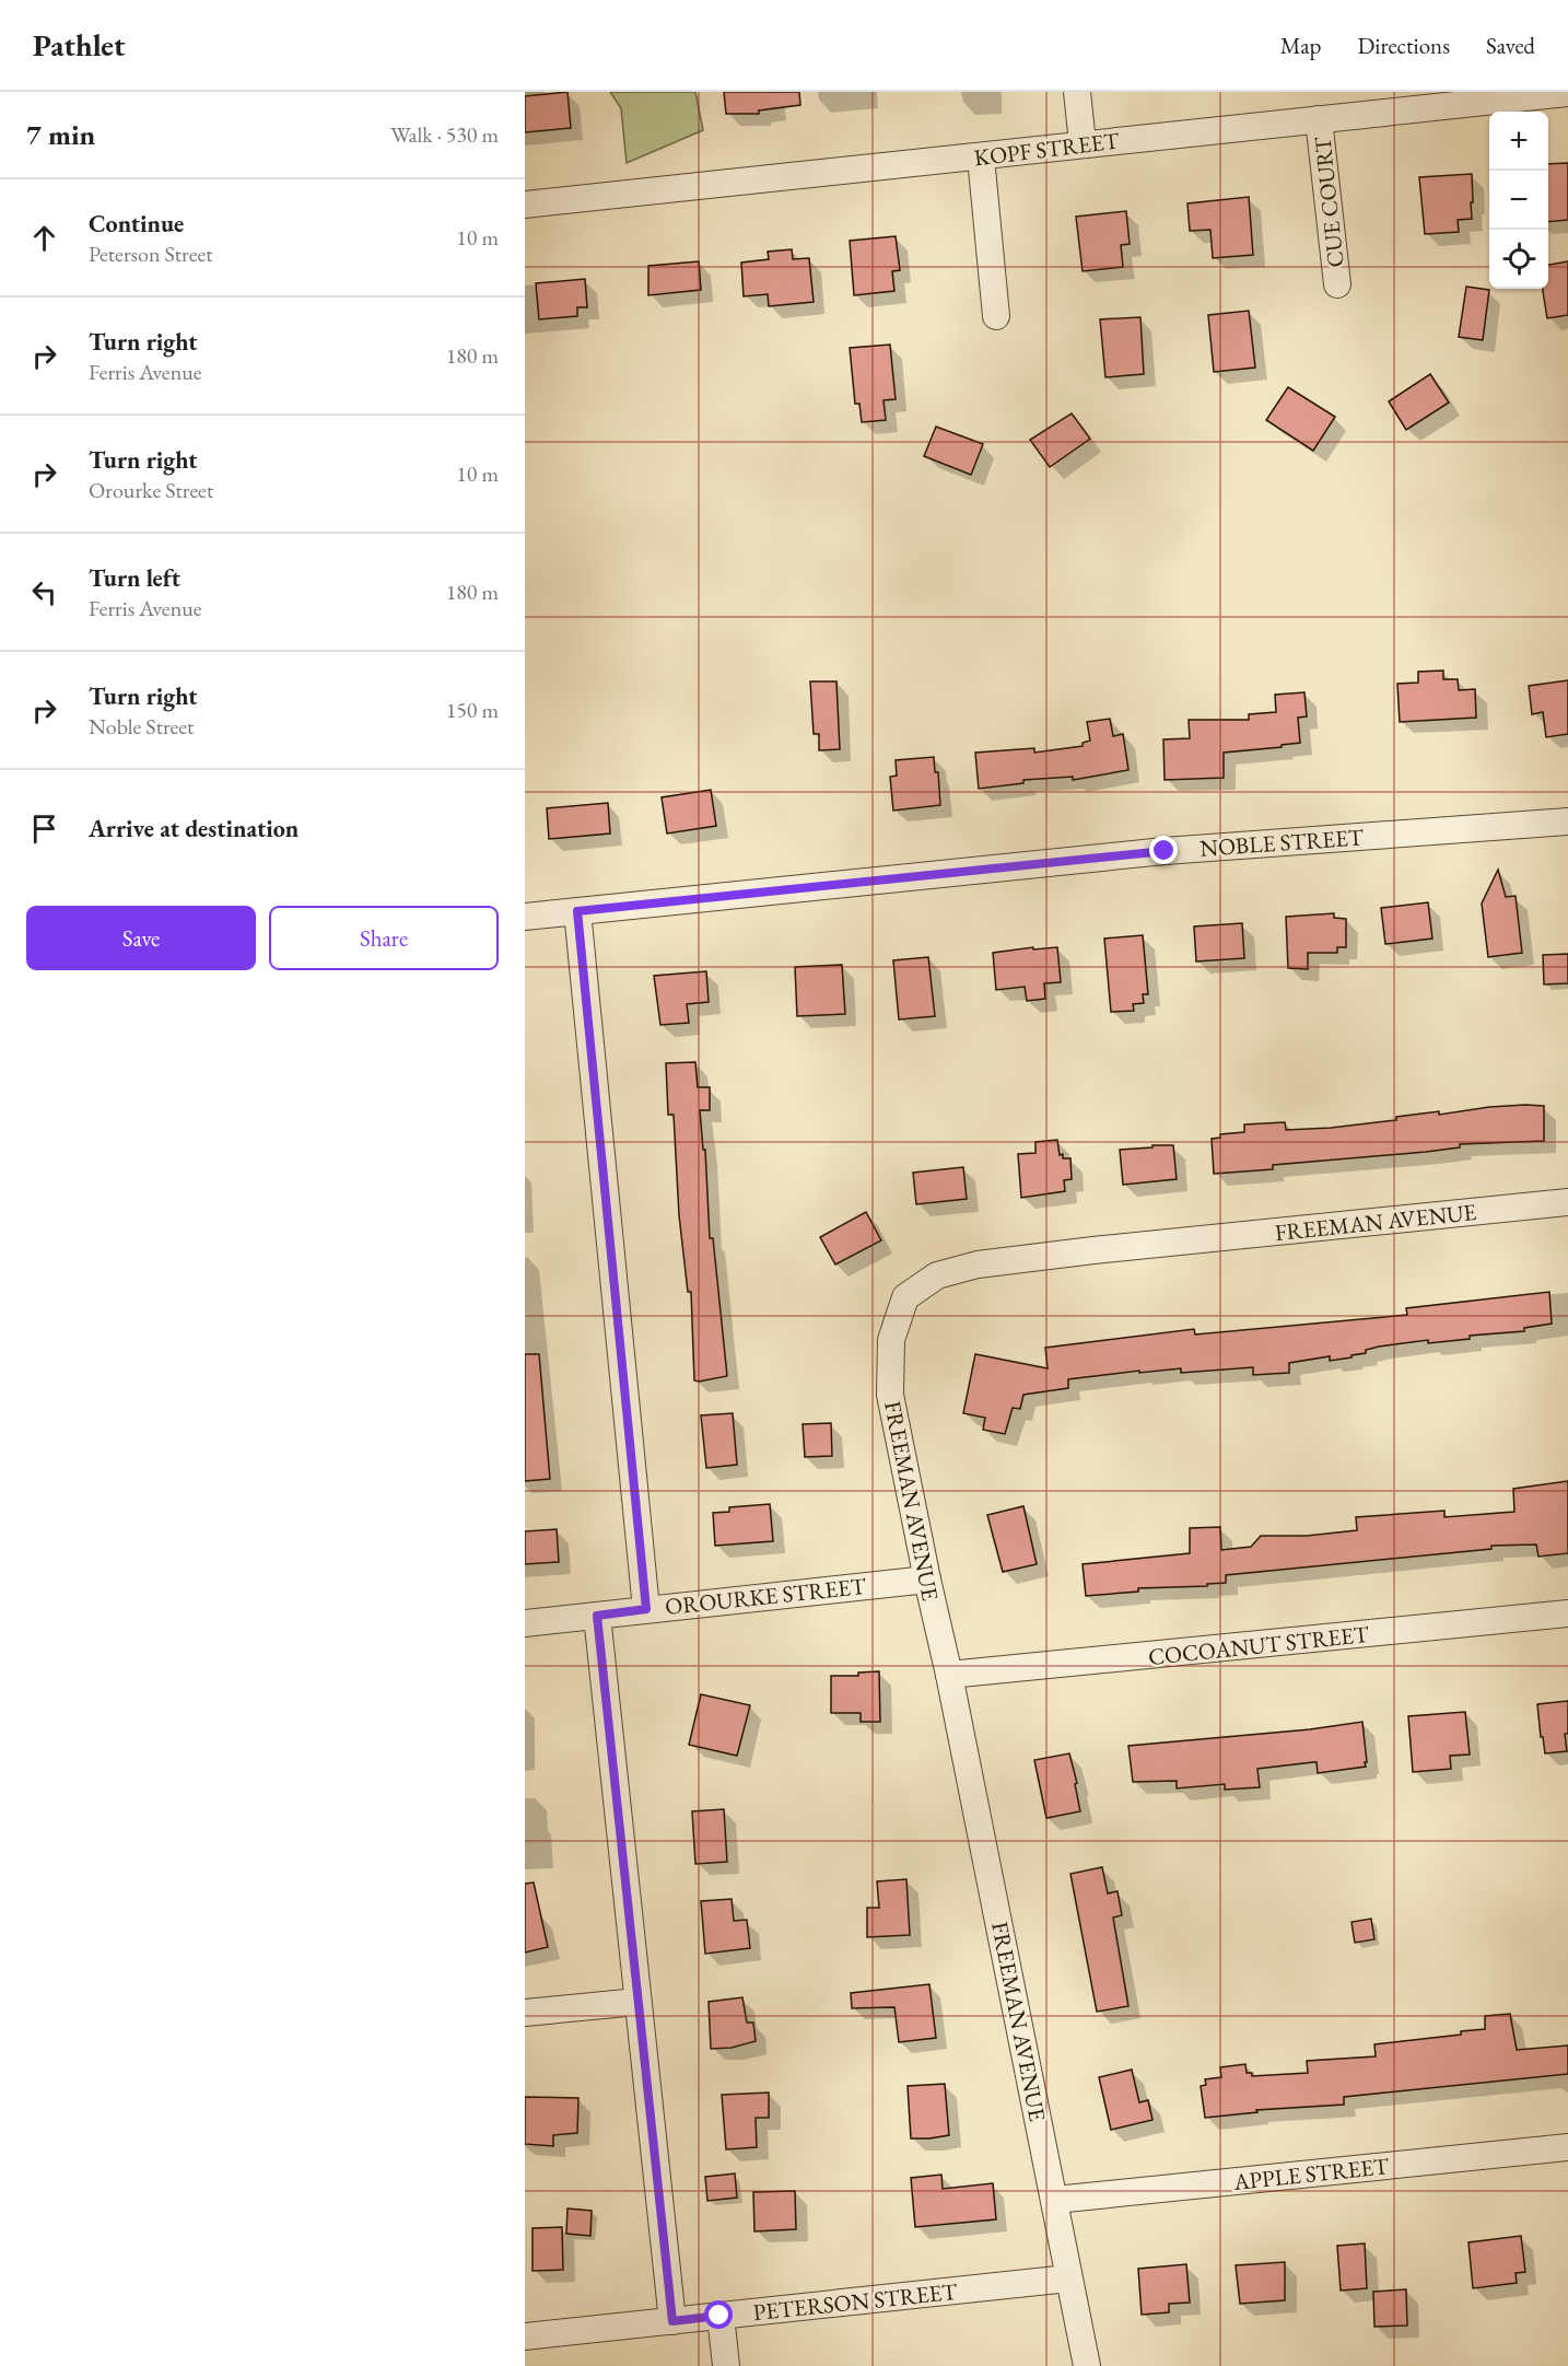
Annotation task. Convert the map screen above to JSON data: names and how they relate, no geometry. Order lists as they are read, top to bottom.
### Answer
{
  "streets": {
    "street": [
      "KOPF STREET",
      "CUE COURT",
      "NOBLE STREET",
      "FREEMAN AVENUE",
      "OROURKE STREET",
      "COCOANUT STREET",
      "APPLE STREET",
      "PETERSON STREET"
    ]
  },
  "crossings": [
    ["KOPF STREET", "CUE COURT"],
    ["FREEMAN AVENUE", "OROURKE STREET"],
    ["FREEMAN AVENUE", "COCOANUT STREET"],
    ["FREEMAN AVENUE", "APPLE STREET"],
    ["FREEMAN AVENUE", "PETERSON STREET"]
  ],
  "page": {
    "header": "Pathlet",
    "nav": ["Map", "Directions", "Saved"],
    "heading": ["7 min", "Walk · 530 m"],
    "map_buttons": ["+", "−"],
    "list": [
      ["Continue", "Peterson Street", "10 m"],
      ["Turn right", "Ferris Avenue", "180 m"],
      ["Turn right", "Orourke Street", "10 m"],
      ["Turn left", "Ferris Avenue", "180 m"],
      ["Turn right", "Noble Street", "150 m"],
      "Arrive at destination"
    ],
    "buttons": ["Save", "Share"]
  }
}
